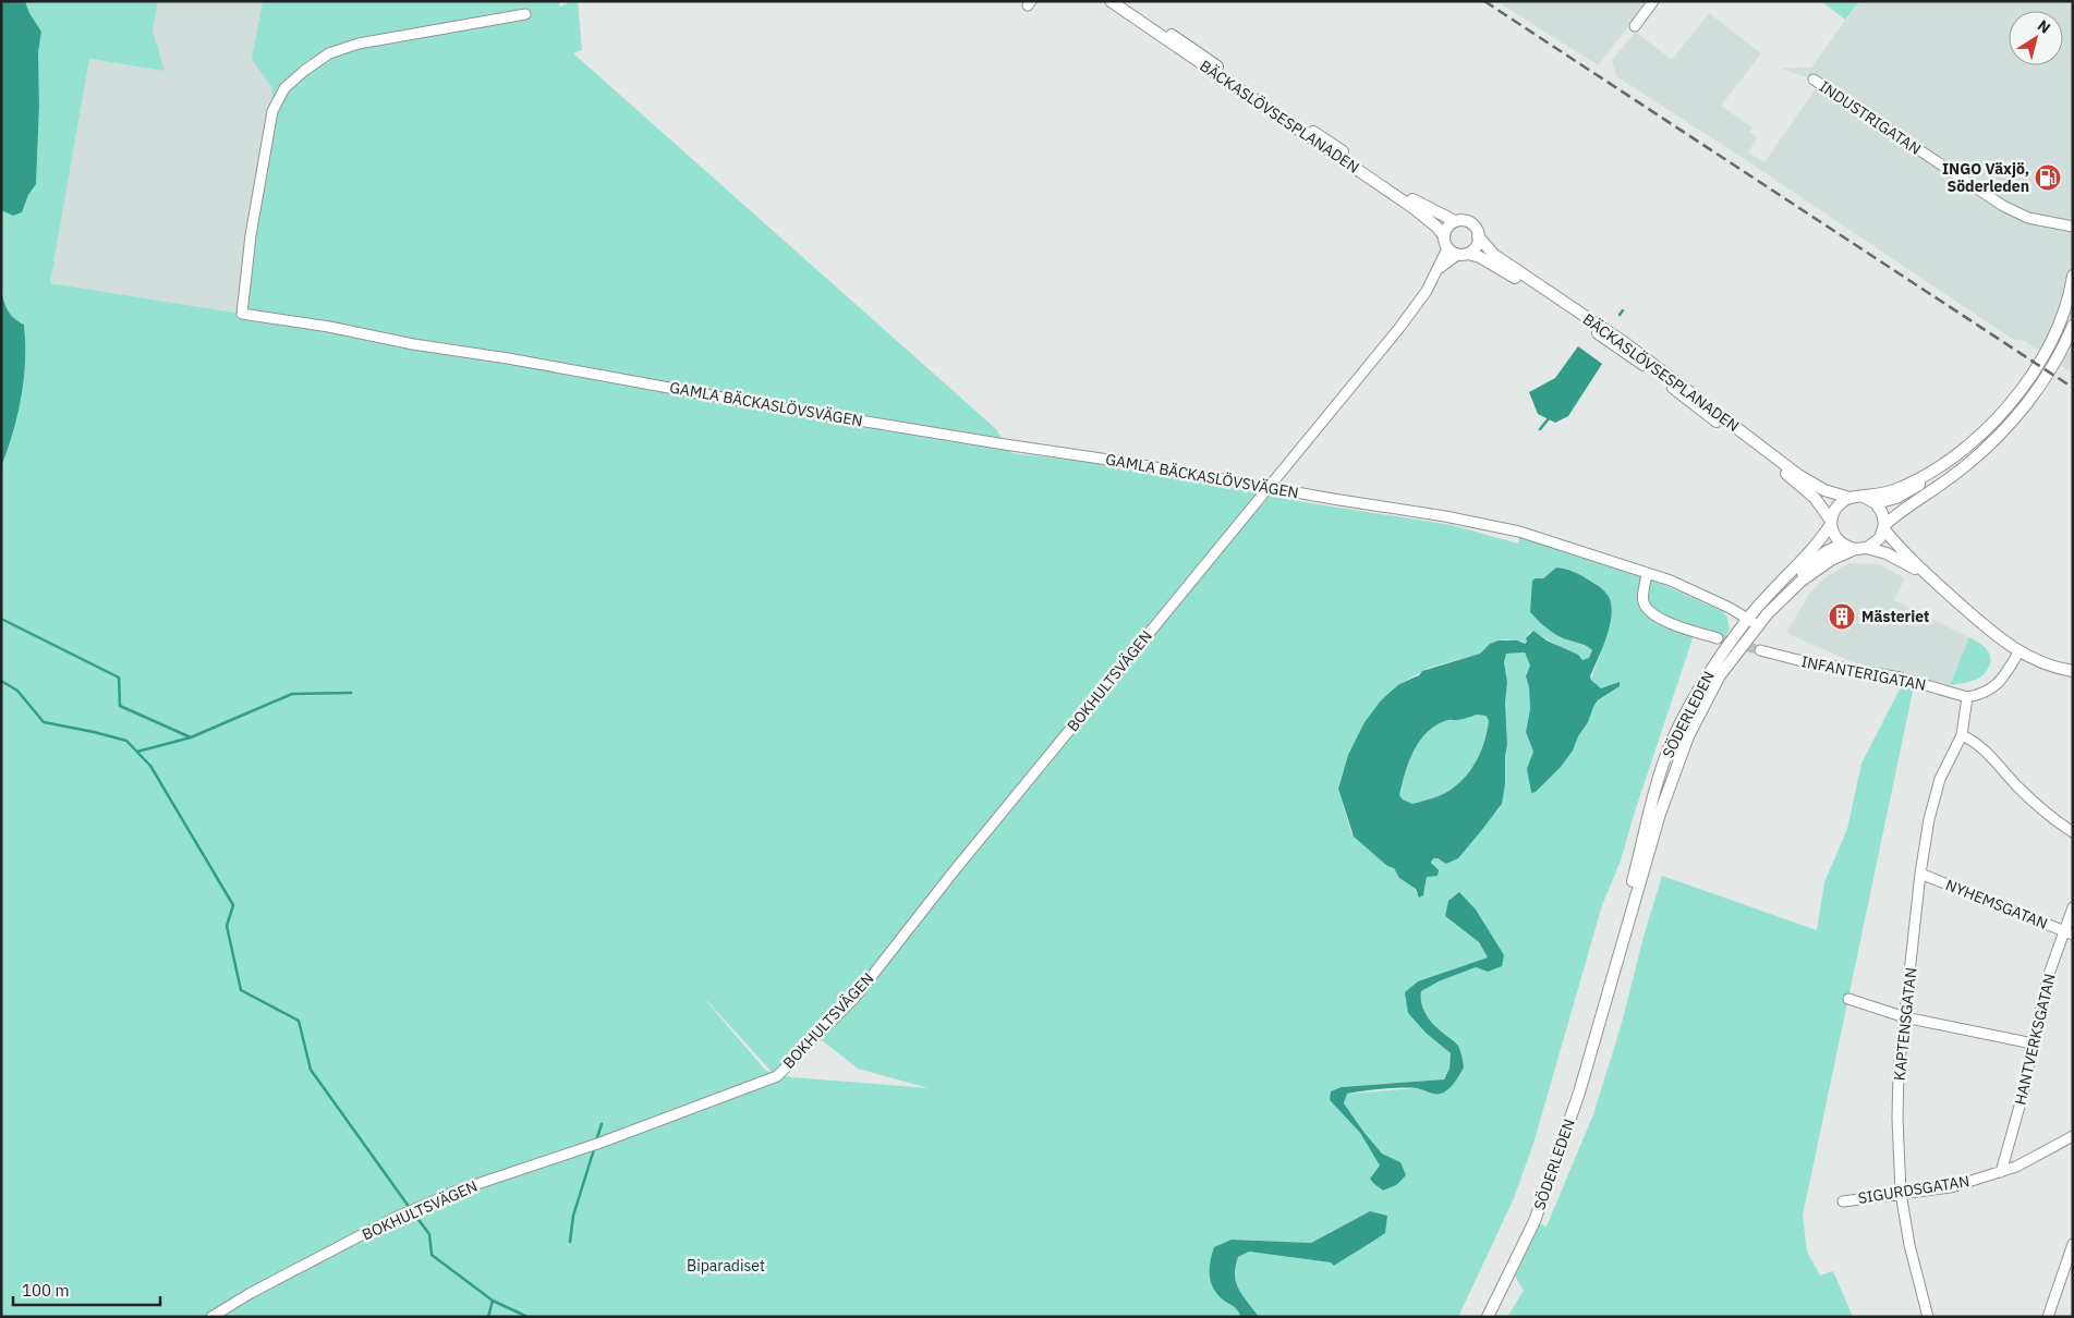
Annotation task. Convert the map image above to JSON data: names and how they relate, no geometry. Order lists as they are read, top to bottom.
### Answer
{
  "streets": {
    "street": [
      "BÄCKASLÖVSESPLANADEN",
      "INDUSTRIGATAN",
      "GAMLA BÄCKASLÖVSVÄGEN",
      "INFANTERIGATAN",
      "BOKHULTSVÄGEN",
      "SÖDERLEDEN",
      "NYHEMSGATAN",
      "KAPTENSGATAN",
      "HANTVERKSGATAN",
      "SIGURDSGATAN"
    ]
  },
  "crossings": [
    ["BÄCKASLÖVSESPLANADEN", "BOKHULTSVÄGEN"],
    ["BÄCKASLÖVSESPLANADEN", "SÖDERLEDEN"],
    ["GAMLA BÄCKASLÖVSVÄGEN", "BOKHULTSVÄGEN"],
    ["GAMLA BÄCKASLÖVSVÄGEN", "SÖDERLEDEN"],
    ["NYHEMSGATAN", "KAPTENSGATAN"],
    ["NYHEMSGATAN", "HANTVERKSGATAN"],
    ["KAPTENSGATAN", "SIGURDSGATAN"],
    ["HANTVERKSGATAN", "SIGURDSGATAN"]
  ],
  "parks": ["Biparadiset"],
  "places": {
    "fuel station": ["INGO Växjö, Söderleden"],
    "building": ["Mästeriet"]
  },
  "scale_bar": "100 m",
  "north": "top right"
}
